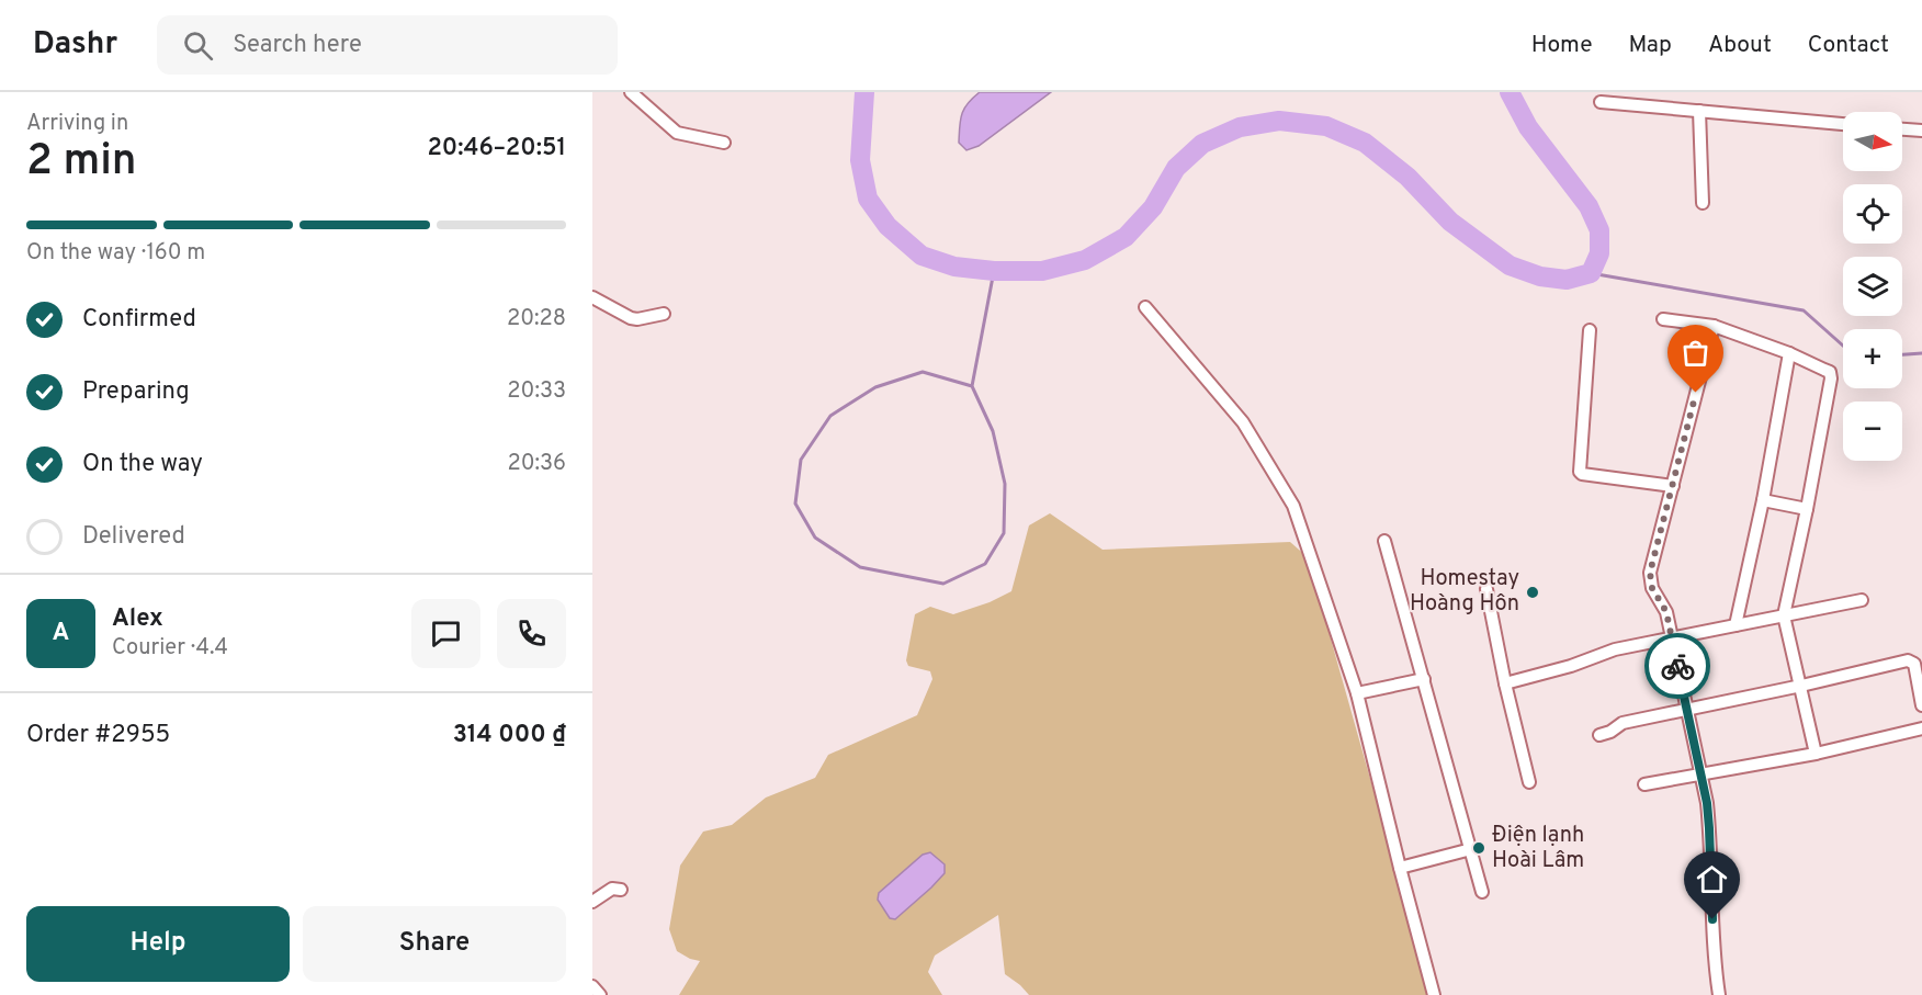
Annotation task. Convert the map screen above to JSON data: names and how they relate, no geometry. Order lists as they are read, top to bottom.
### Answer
{
  "places": ["Homestay Hoàng Hôn", "Điện lạnh Hoài Lâm"],
  "north": "right",
  "page": {
    "header": "Dashr",
    "search": "Search here",
    "nav": [
      "Home",
      "Map",
      "About",
      "Contact"
    ],
    "heading": ["2 min", "Arriving in", "20:46–20:51"],
    "panel": [
      "Alex",
      "Courier · 4.4",
      "Order #2955",
      "314 000 ₫"
    ],
    "map_buttons": ["+", "−"],
    "bar": "On the way · 160 m",
    "list": [
      ["Confirmed", "20:28"],
      ["Preparing", "20:33"],
      ["On the way", "20:36"],
      "Delivered"
    ],
    "round": "A",
    "buttons": ["Help", "Share"]
  }
}
